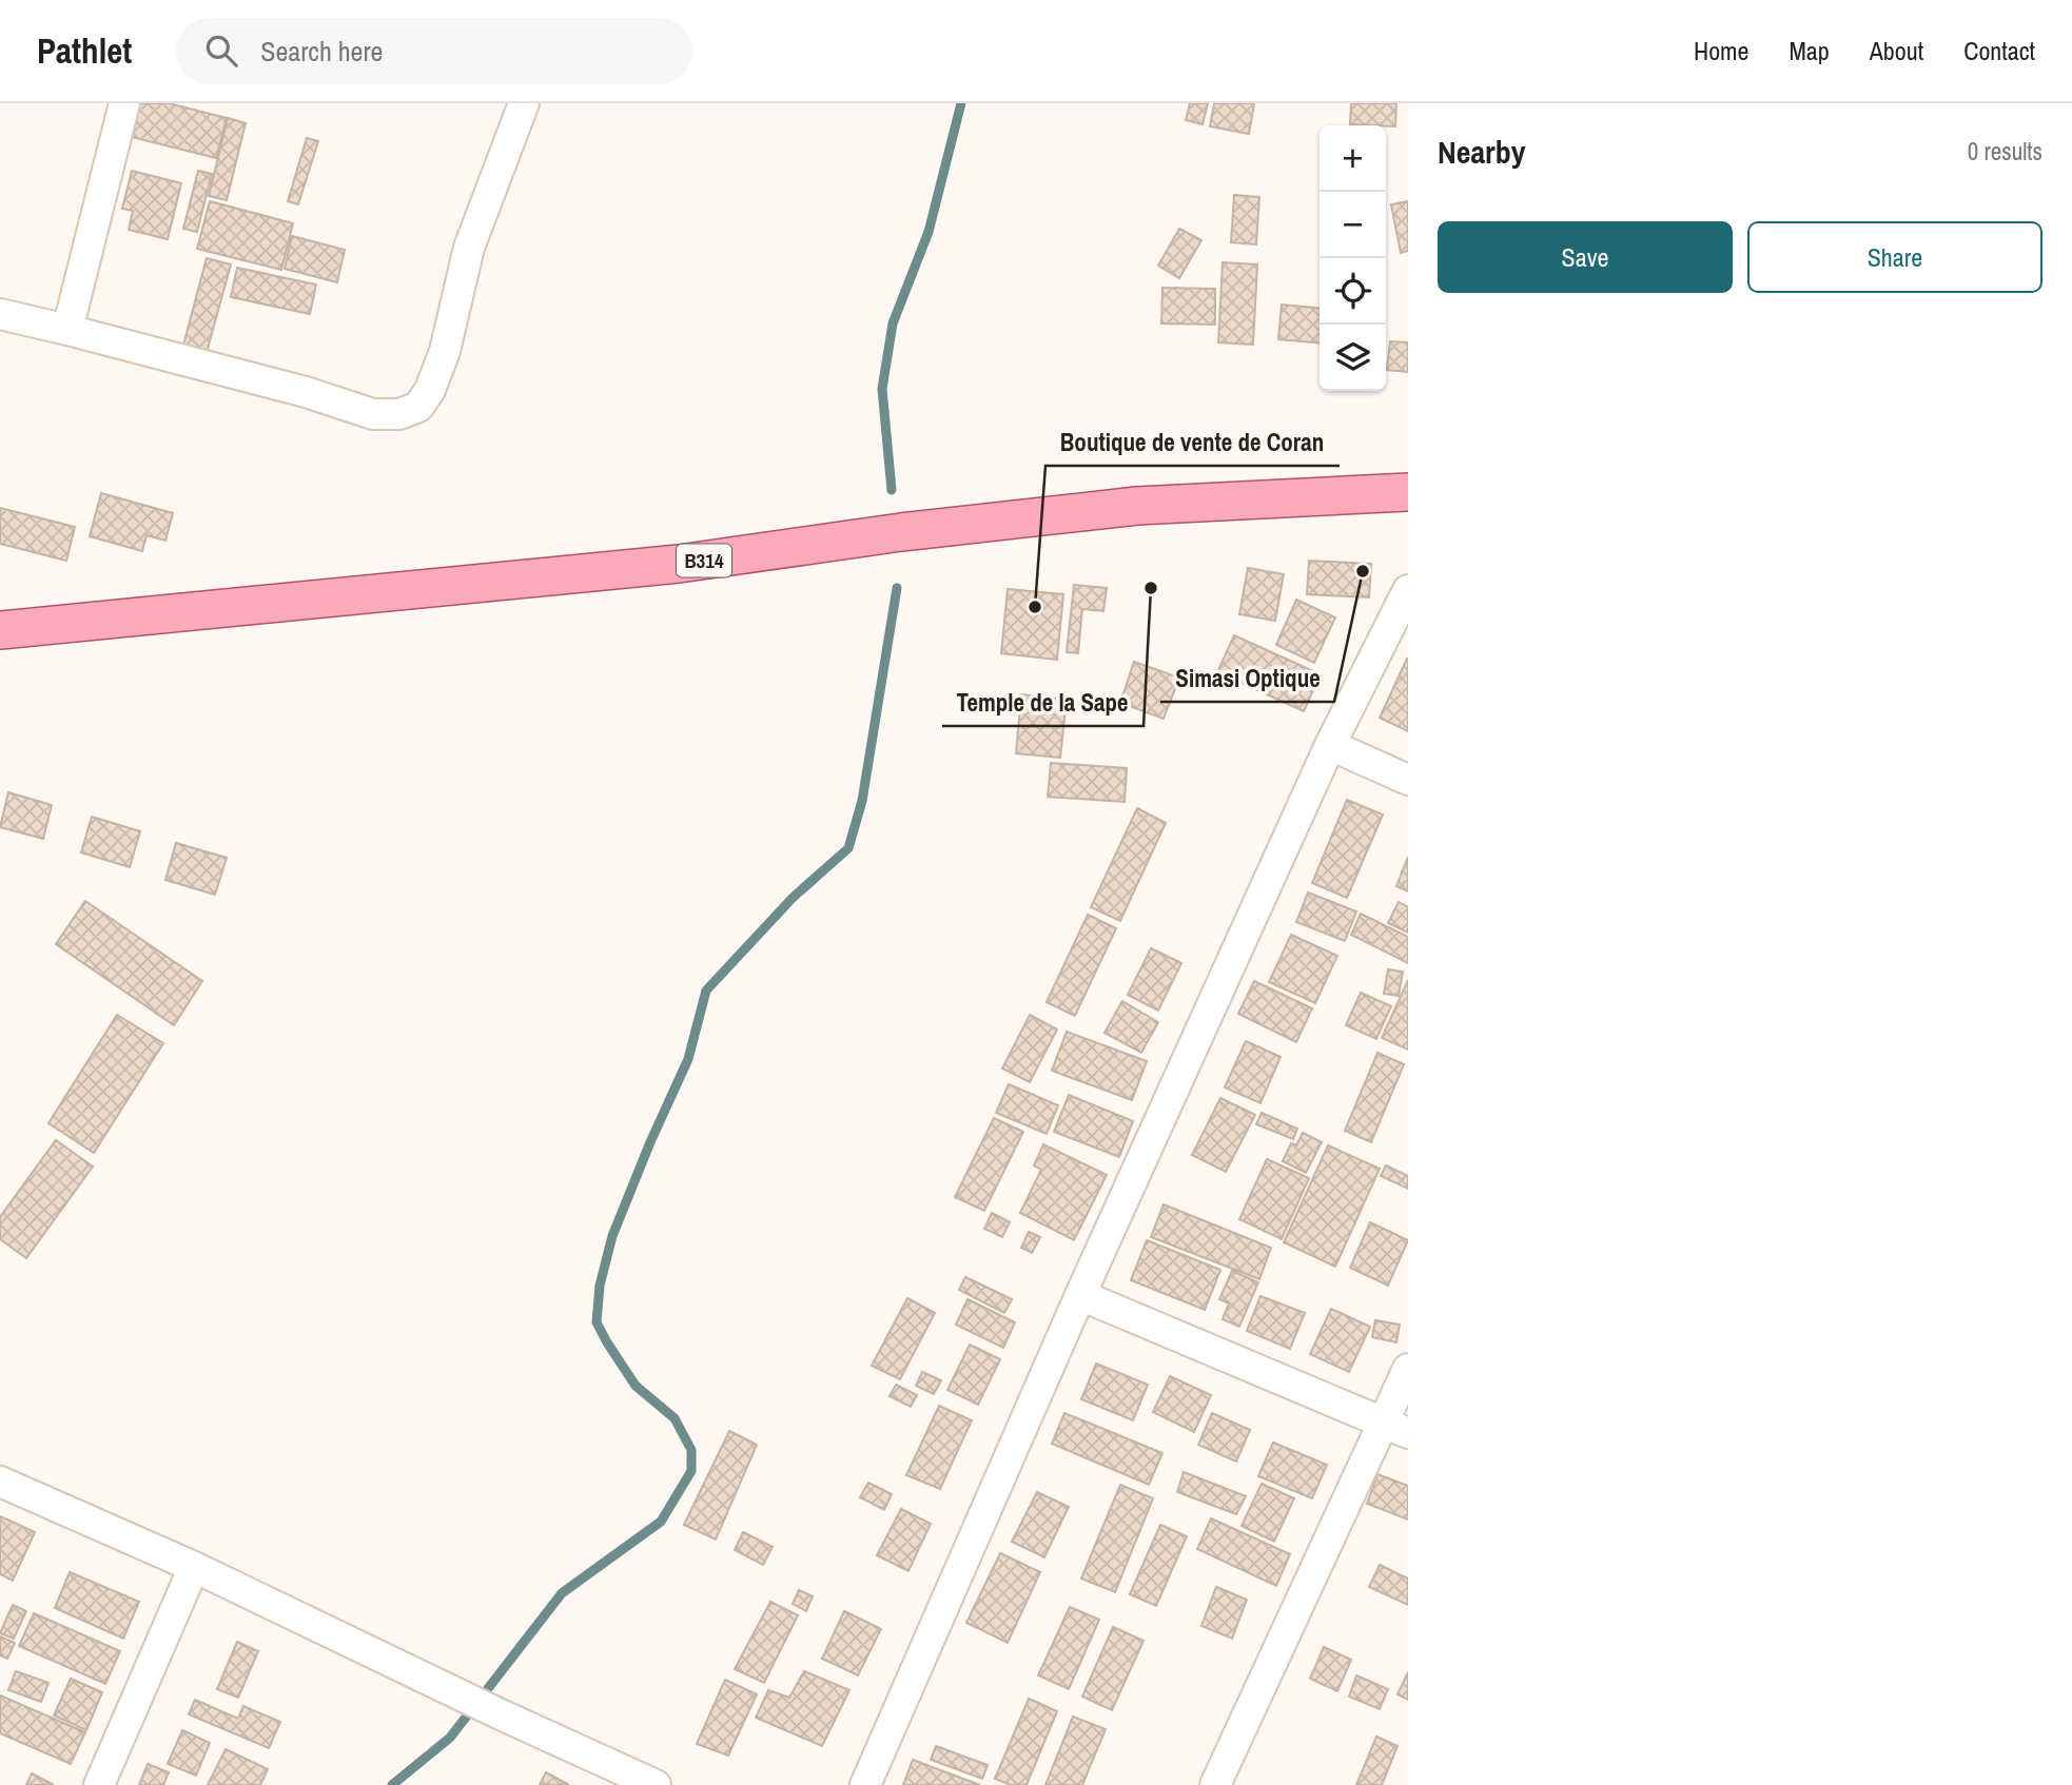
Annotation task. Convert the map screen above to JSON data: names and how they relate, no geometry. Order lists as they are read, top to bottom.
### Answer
{
  "streets": {
    "main road": ["B314"]
  },
  "places": ["Simasi Optique", "Temple de la Sape", "Boutique de vente de Coran"],
  "page": {
    "header": "Pathlet",
    "search": "Search here",
    "nav": [
      "Home",
      "Map",
      "About",
      "Contact"
    ],
    "heading": ["Nearby", "0 results"],
    "map_buttons": ["+", "−"],
    "buttons": ["Save", "Share"]
  }
}
